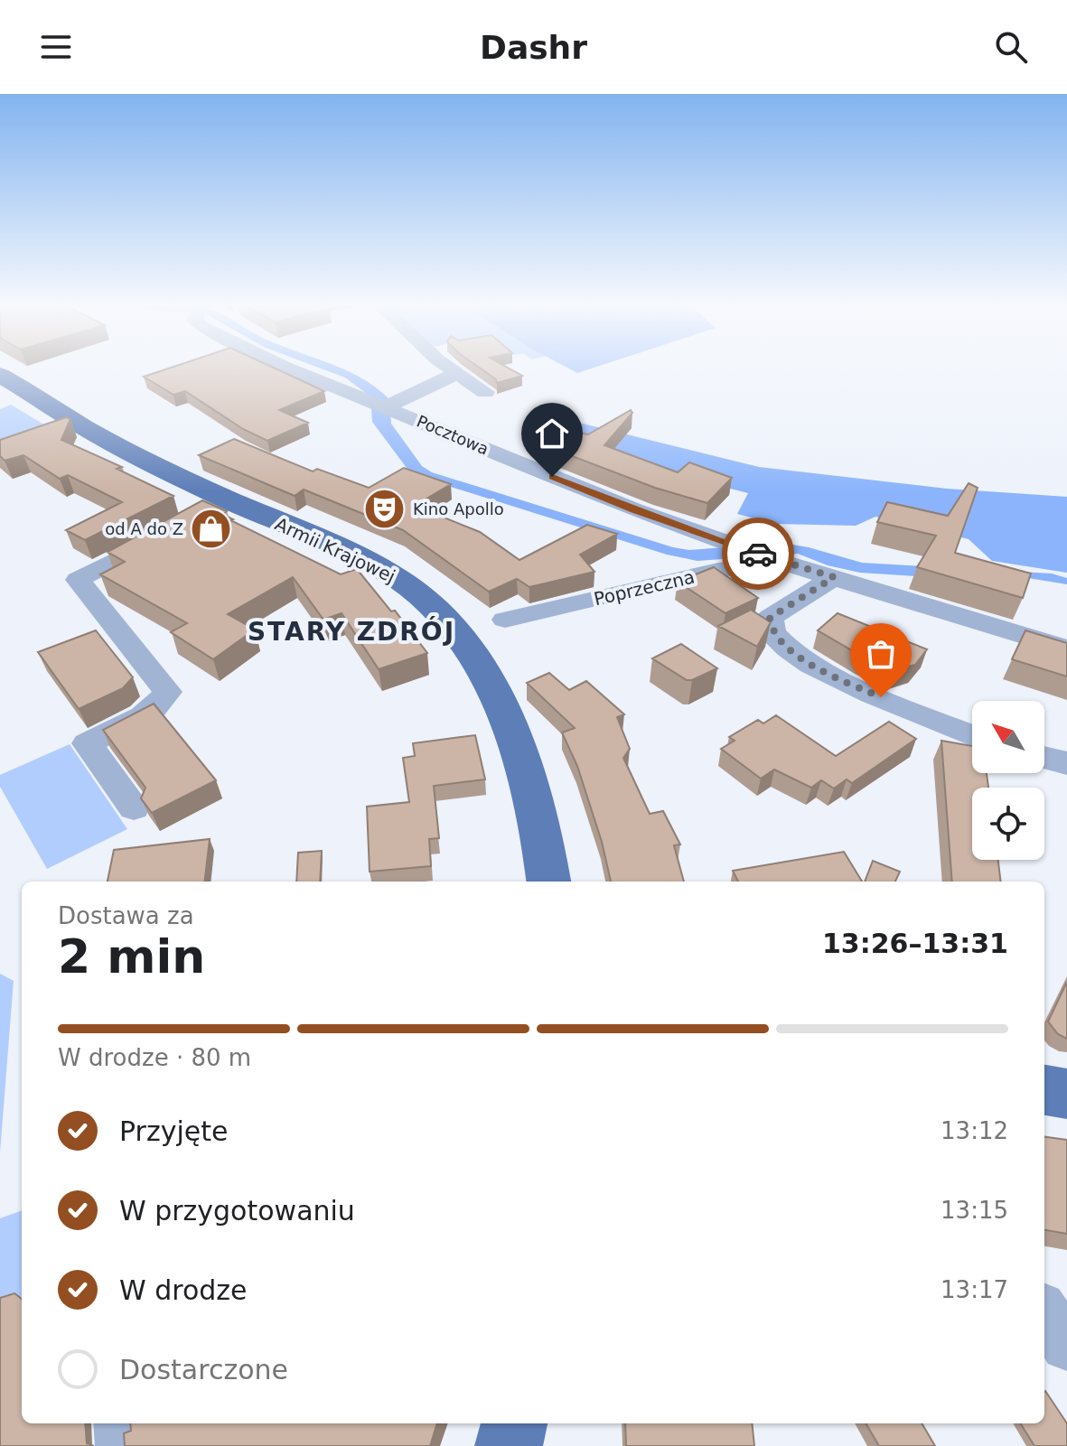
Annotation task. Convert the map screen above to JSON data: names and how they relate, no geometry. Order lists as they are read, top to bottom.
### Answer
{
  "streets": {
    "main road": ["Armii Krajowej"],
    "street": ["Pocztowa", "Poprzeczna"]
  },
  "crossings": [
    ["Pocztowa", "Poprzeczna"]
  ],
  "districts": ["STARY ZDRÓJ"],
  "places": {
    "theatre": ["Kino Apollo"],
    "shop": ["od A do Z"]
  },
  "north": "top left",
  "page": {
    "header": "Dashr",
    "heading": ["2 min", "Dostawa za", "13:26–13:31"],
    "bar": "W drodze · 80 m",
    "list": [
      ["Przyjęte", "13:12"],
      ["W przygotowaniu", "13:15"],
      ["W drodze", "13:17"],
      "Dostarczone"
    ]
  }
}
